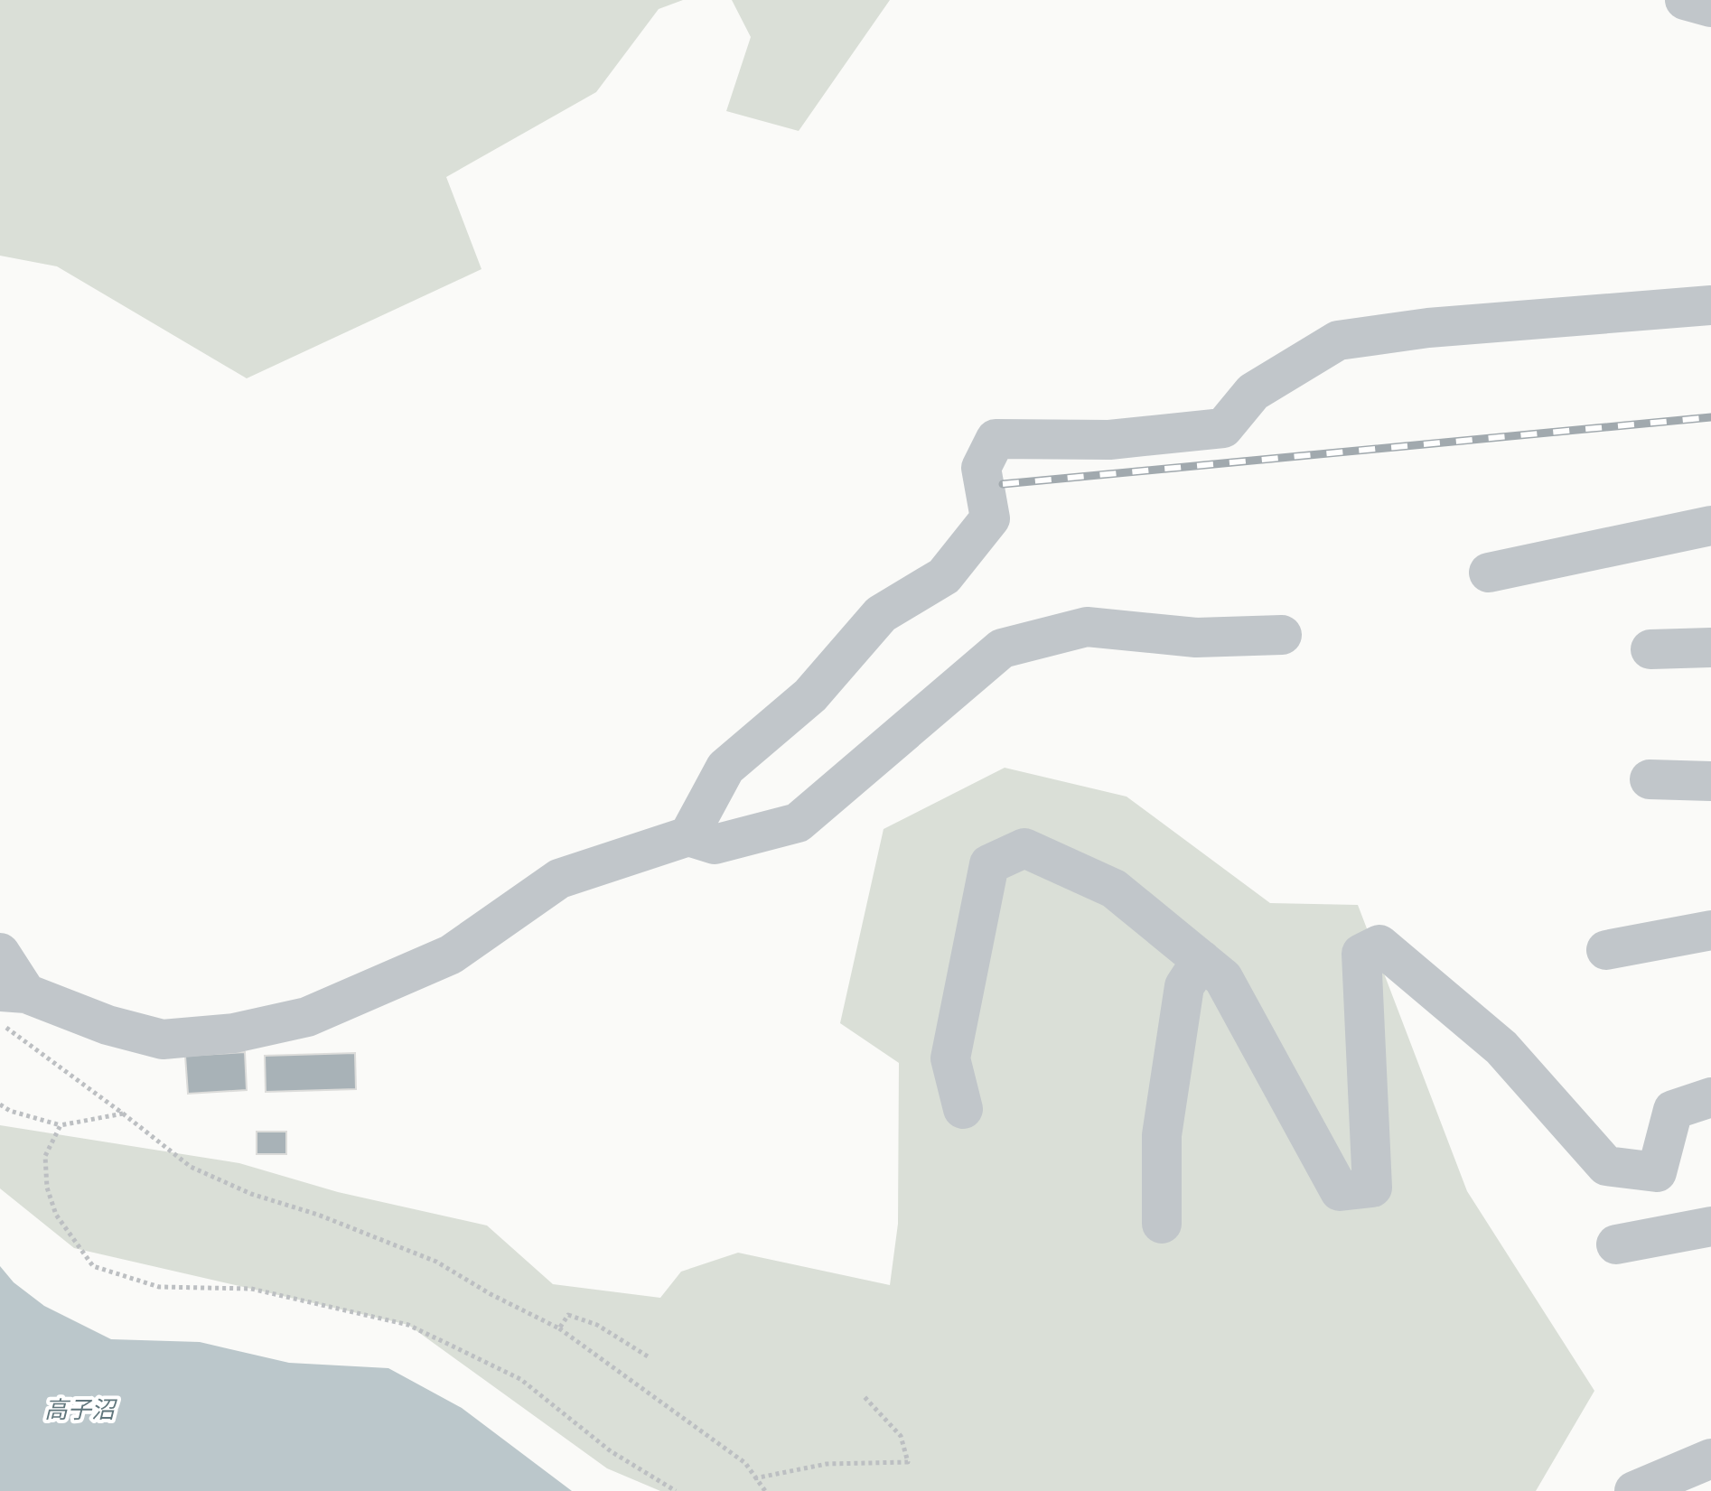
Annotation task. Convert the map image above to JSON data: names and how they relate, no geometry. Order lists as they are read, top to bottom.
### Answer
{
  "water": ["高子沼"]
}
